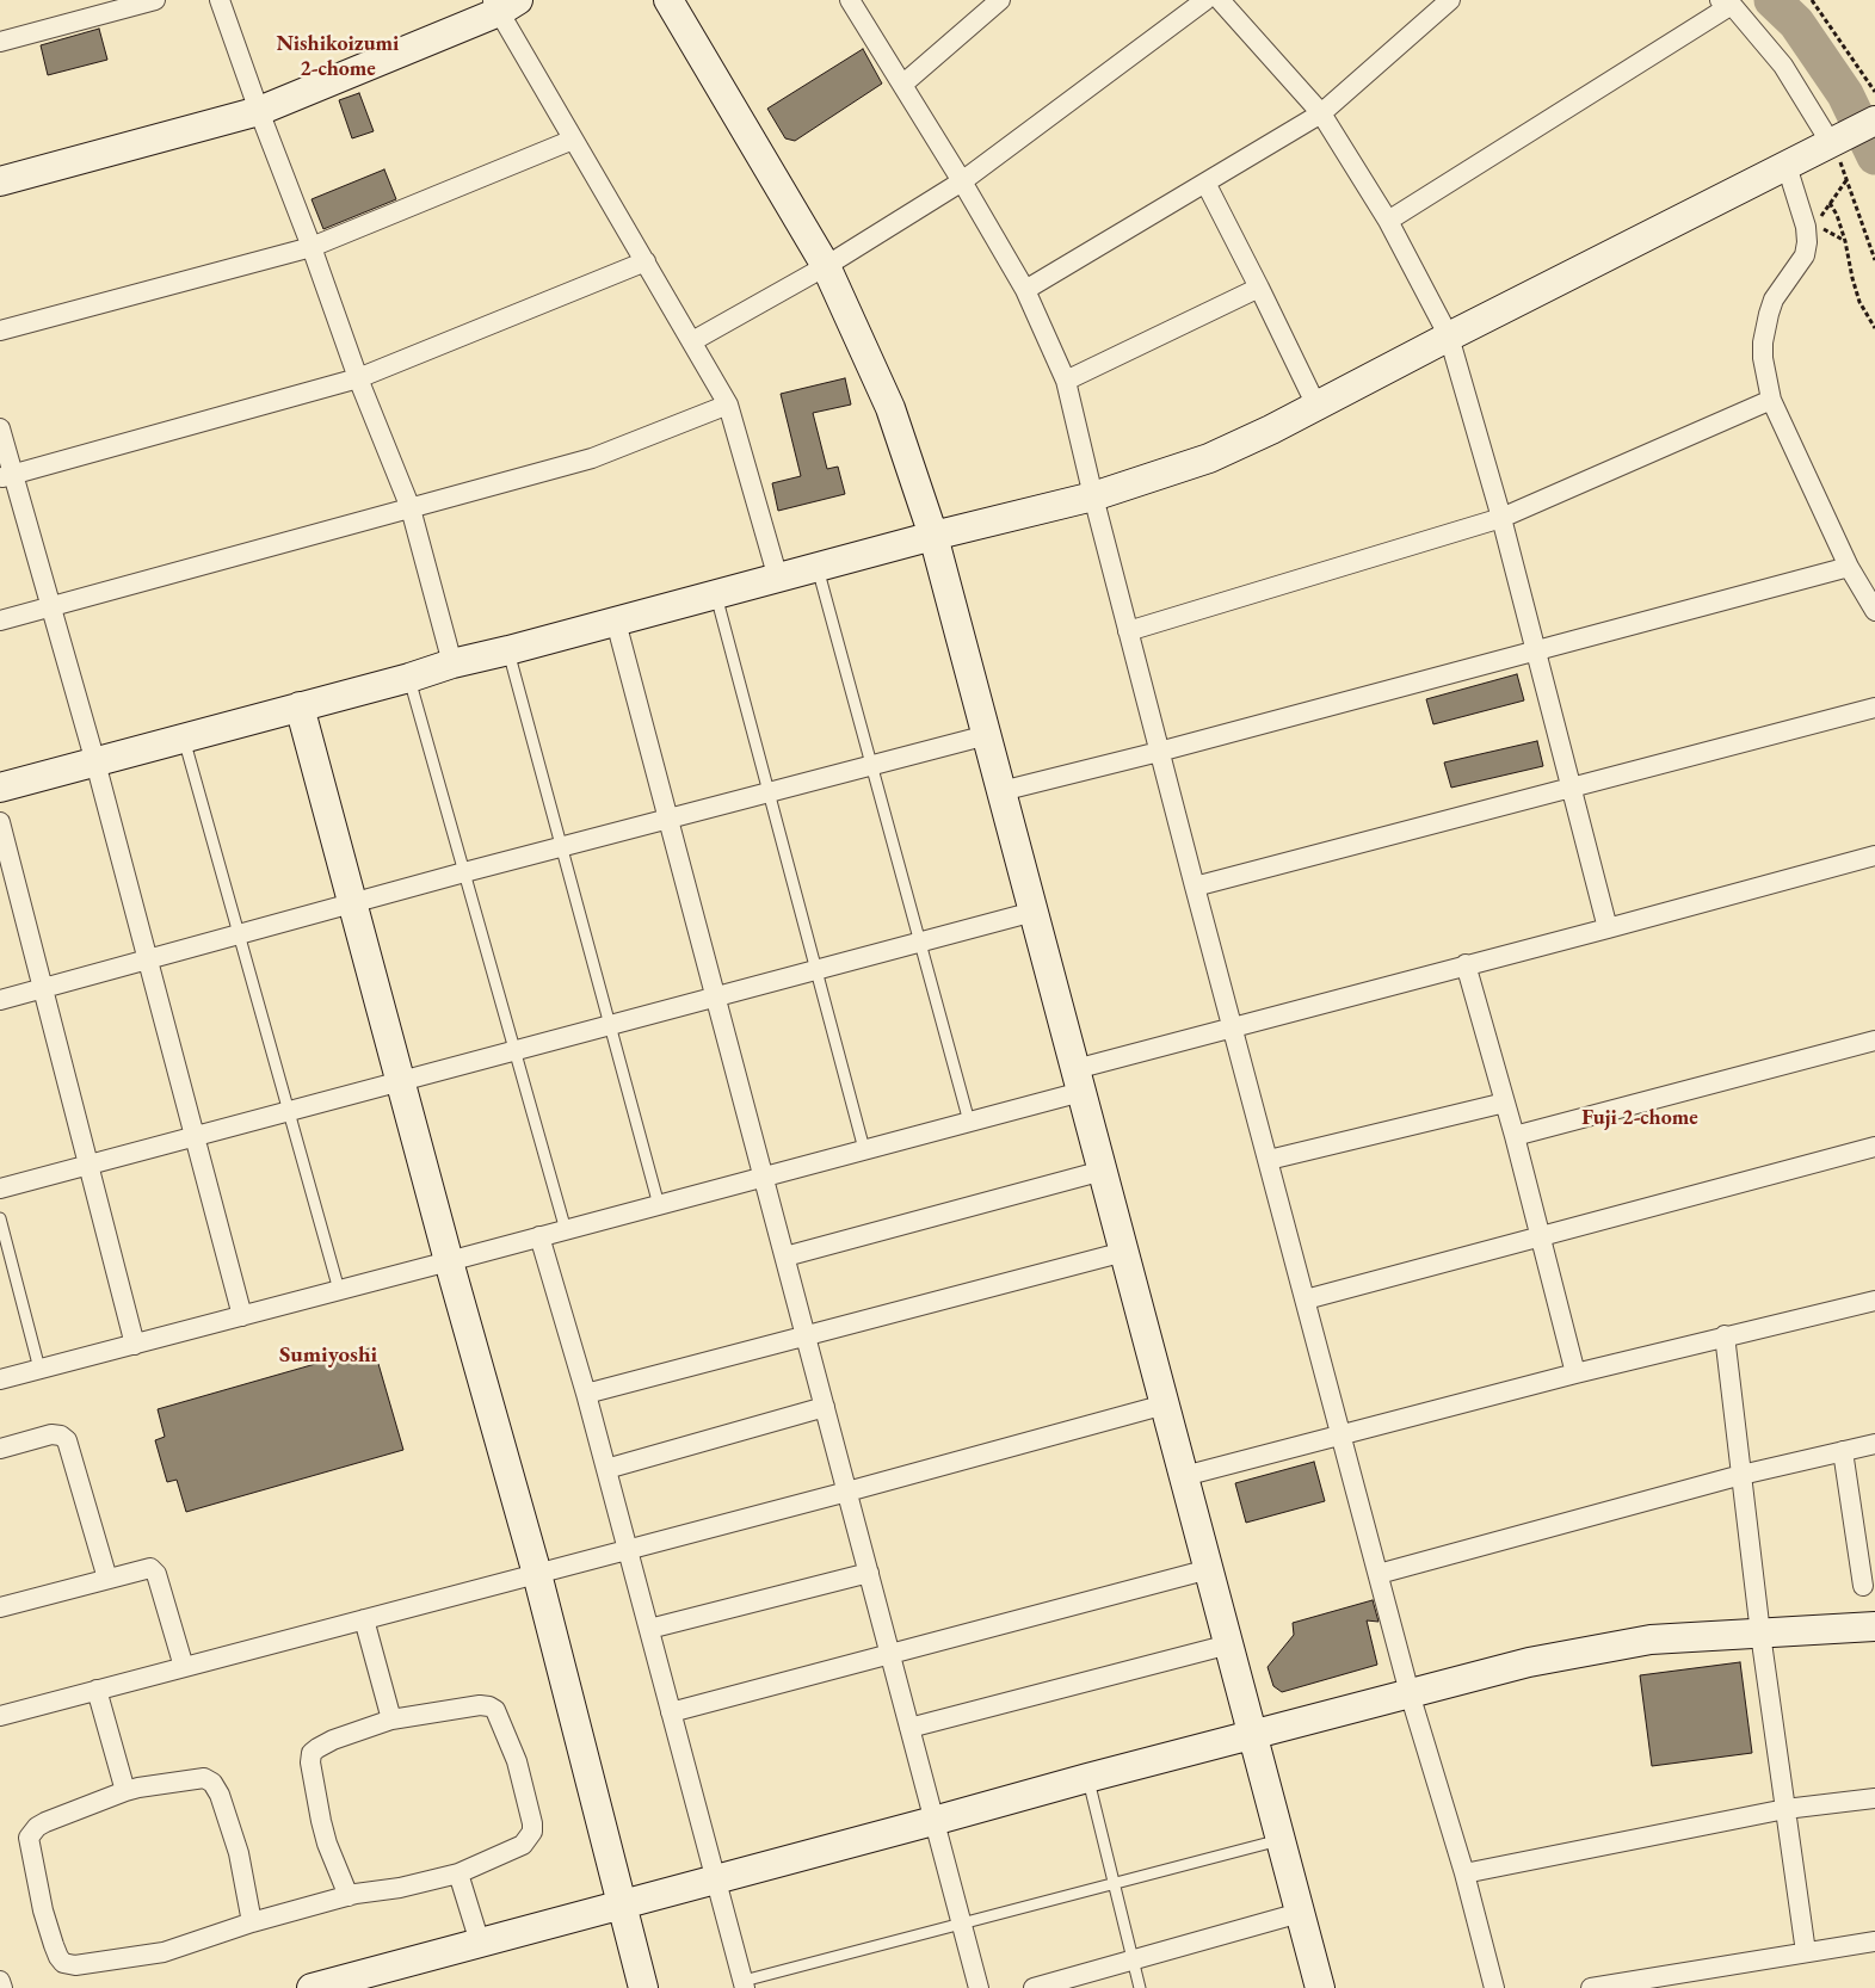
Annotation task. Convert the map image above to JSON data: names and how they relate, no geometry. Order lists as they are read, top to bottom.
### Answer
{
  "districts": ["Nishikoizumi 2-chome", "Fuji 2-chome", "Sumiyoshi"]
}
